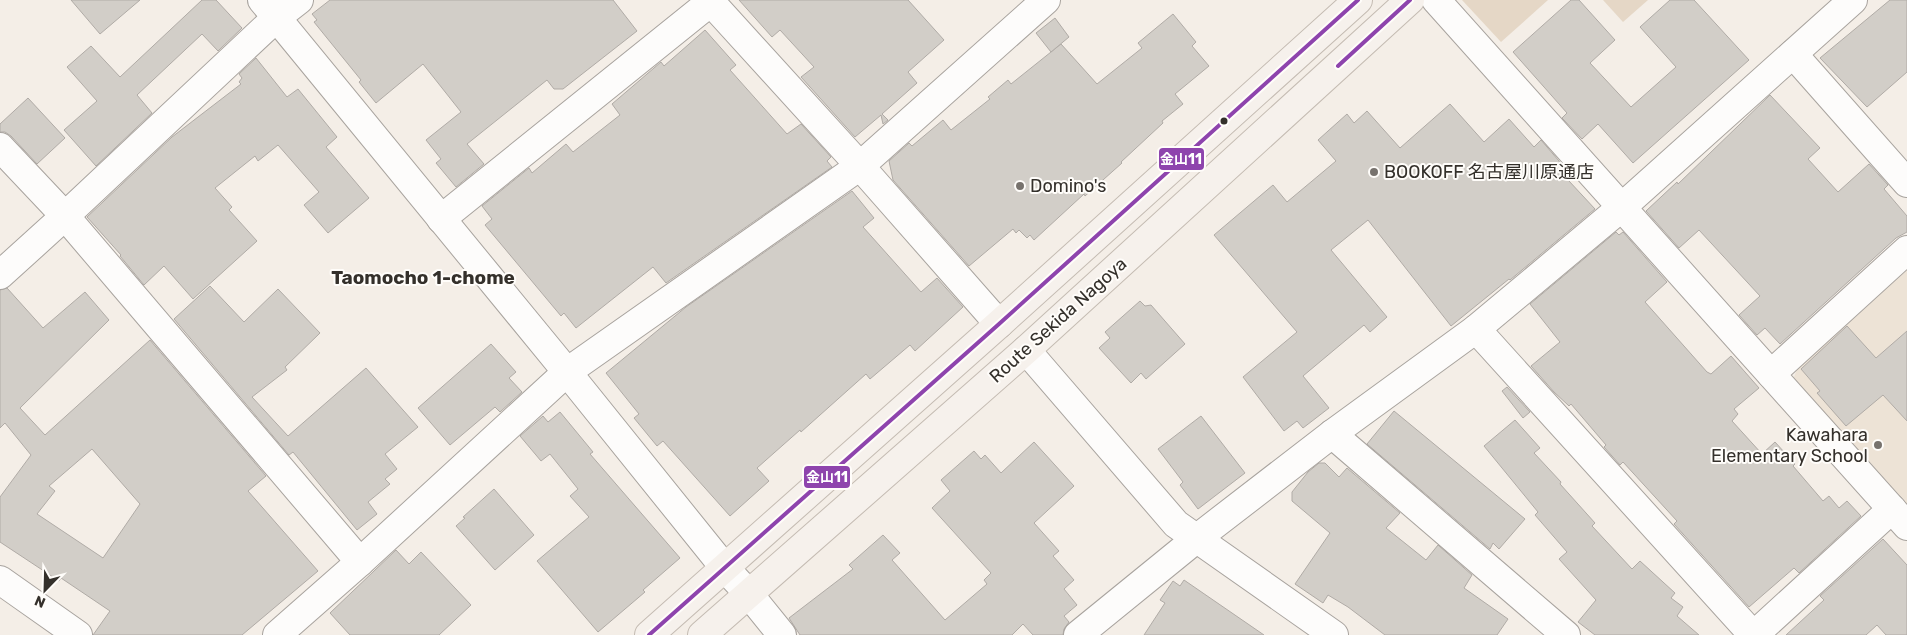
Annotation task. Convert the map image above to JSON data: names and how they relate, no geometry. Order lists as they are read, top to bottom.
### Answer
{
  "streets": {
    "main road": ["Route Sekida Nagoya"]
  },
  "districts": ["Taomocho 1-chome"],
  "places": ["BOOKOFF 名古屋川原通店", "Domino's", "Kawahara Elementary School"],
  "lines": ["transit line 金山11"],
  "north": "bottom left"
}
